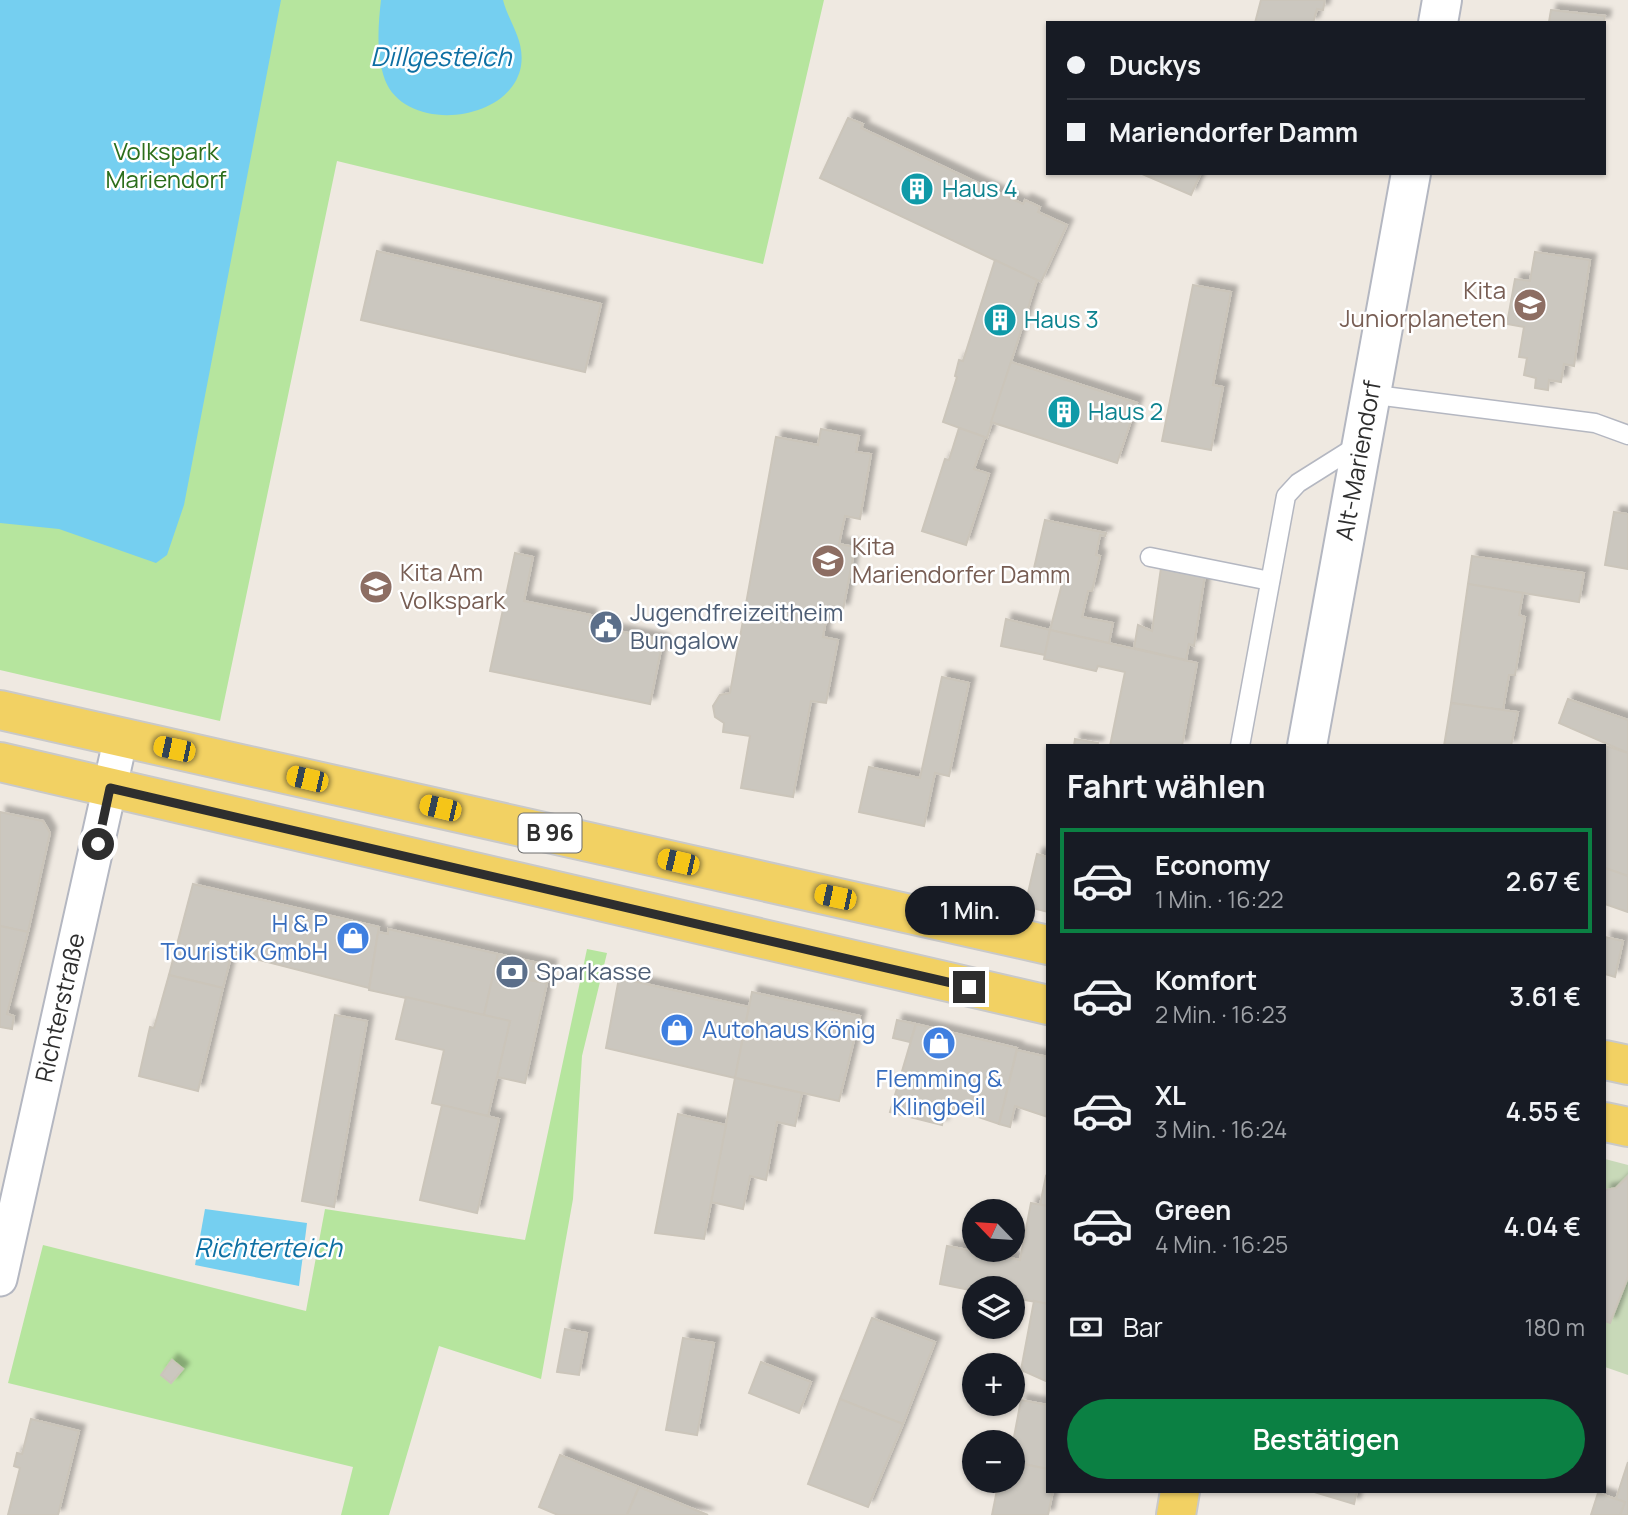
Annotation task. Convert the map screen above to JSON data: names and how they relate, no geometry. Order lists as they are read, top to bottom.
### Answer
{
  "streets": {
    "main road": ["Alt-Mariendorf", "B 96"],
    "street": ["Richterstraße"]
  },
  "crossings": [
    ["B 96", "Richterstraße"]
  ],
  "water": ["Dillgesteich", "Richterteich"],
  "parks": ["Volkspark Mariendorf"],
  "places": {
    "building": ["Haus 4", "Haus 3", "Haus 2"],
    "school or university": ["Kita Juniorplaneten", "Kita Mariendorfer Damm", "Kita Am Volkspark"],
    "public building": ["Jugendfreizeitheim Bungalow"],
    "shop": ["H & P Touristik GmbH", "Autohaus König", "Flemming & Klingbeil"],
    "bank": ["Sparkasse"]
  },
  "north": "top left",
  "page": {
    "banner": ["Duckys", "Mariendorfer Damm"],
    "heading": "Fahrt wählen",
    "list": [
      {
        "name": "Economy",
        "note": "1 Min. · 16:22",
        "value": "2.67 €"
      },
      {
        "name": "Komfort",
        "note": "2 Min. · 16:23",
        "value": "3.61 €"
      },
      {
        "name": "XL",
        "note": "3 Min. · 16:24",
        "value": "4.55 €"
      },
      {
        "name": "Green",
        "note": "4 Min. · 16:25",
        "value": "4.04 €"
      }
    ],
    "bubble": "1 Min.",
    "map_buttons": ["+", "−"],
    "pay": ["Bar", "180 m"],
    "buttons": "Bestätigen"
  }
}
